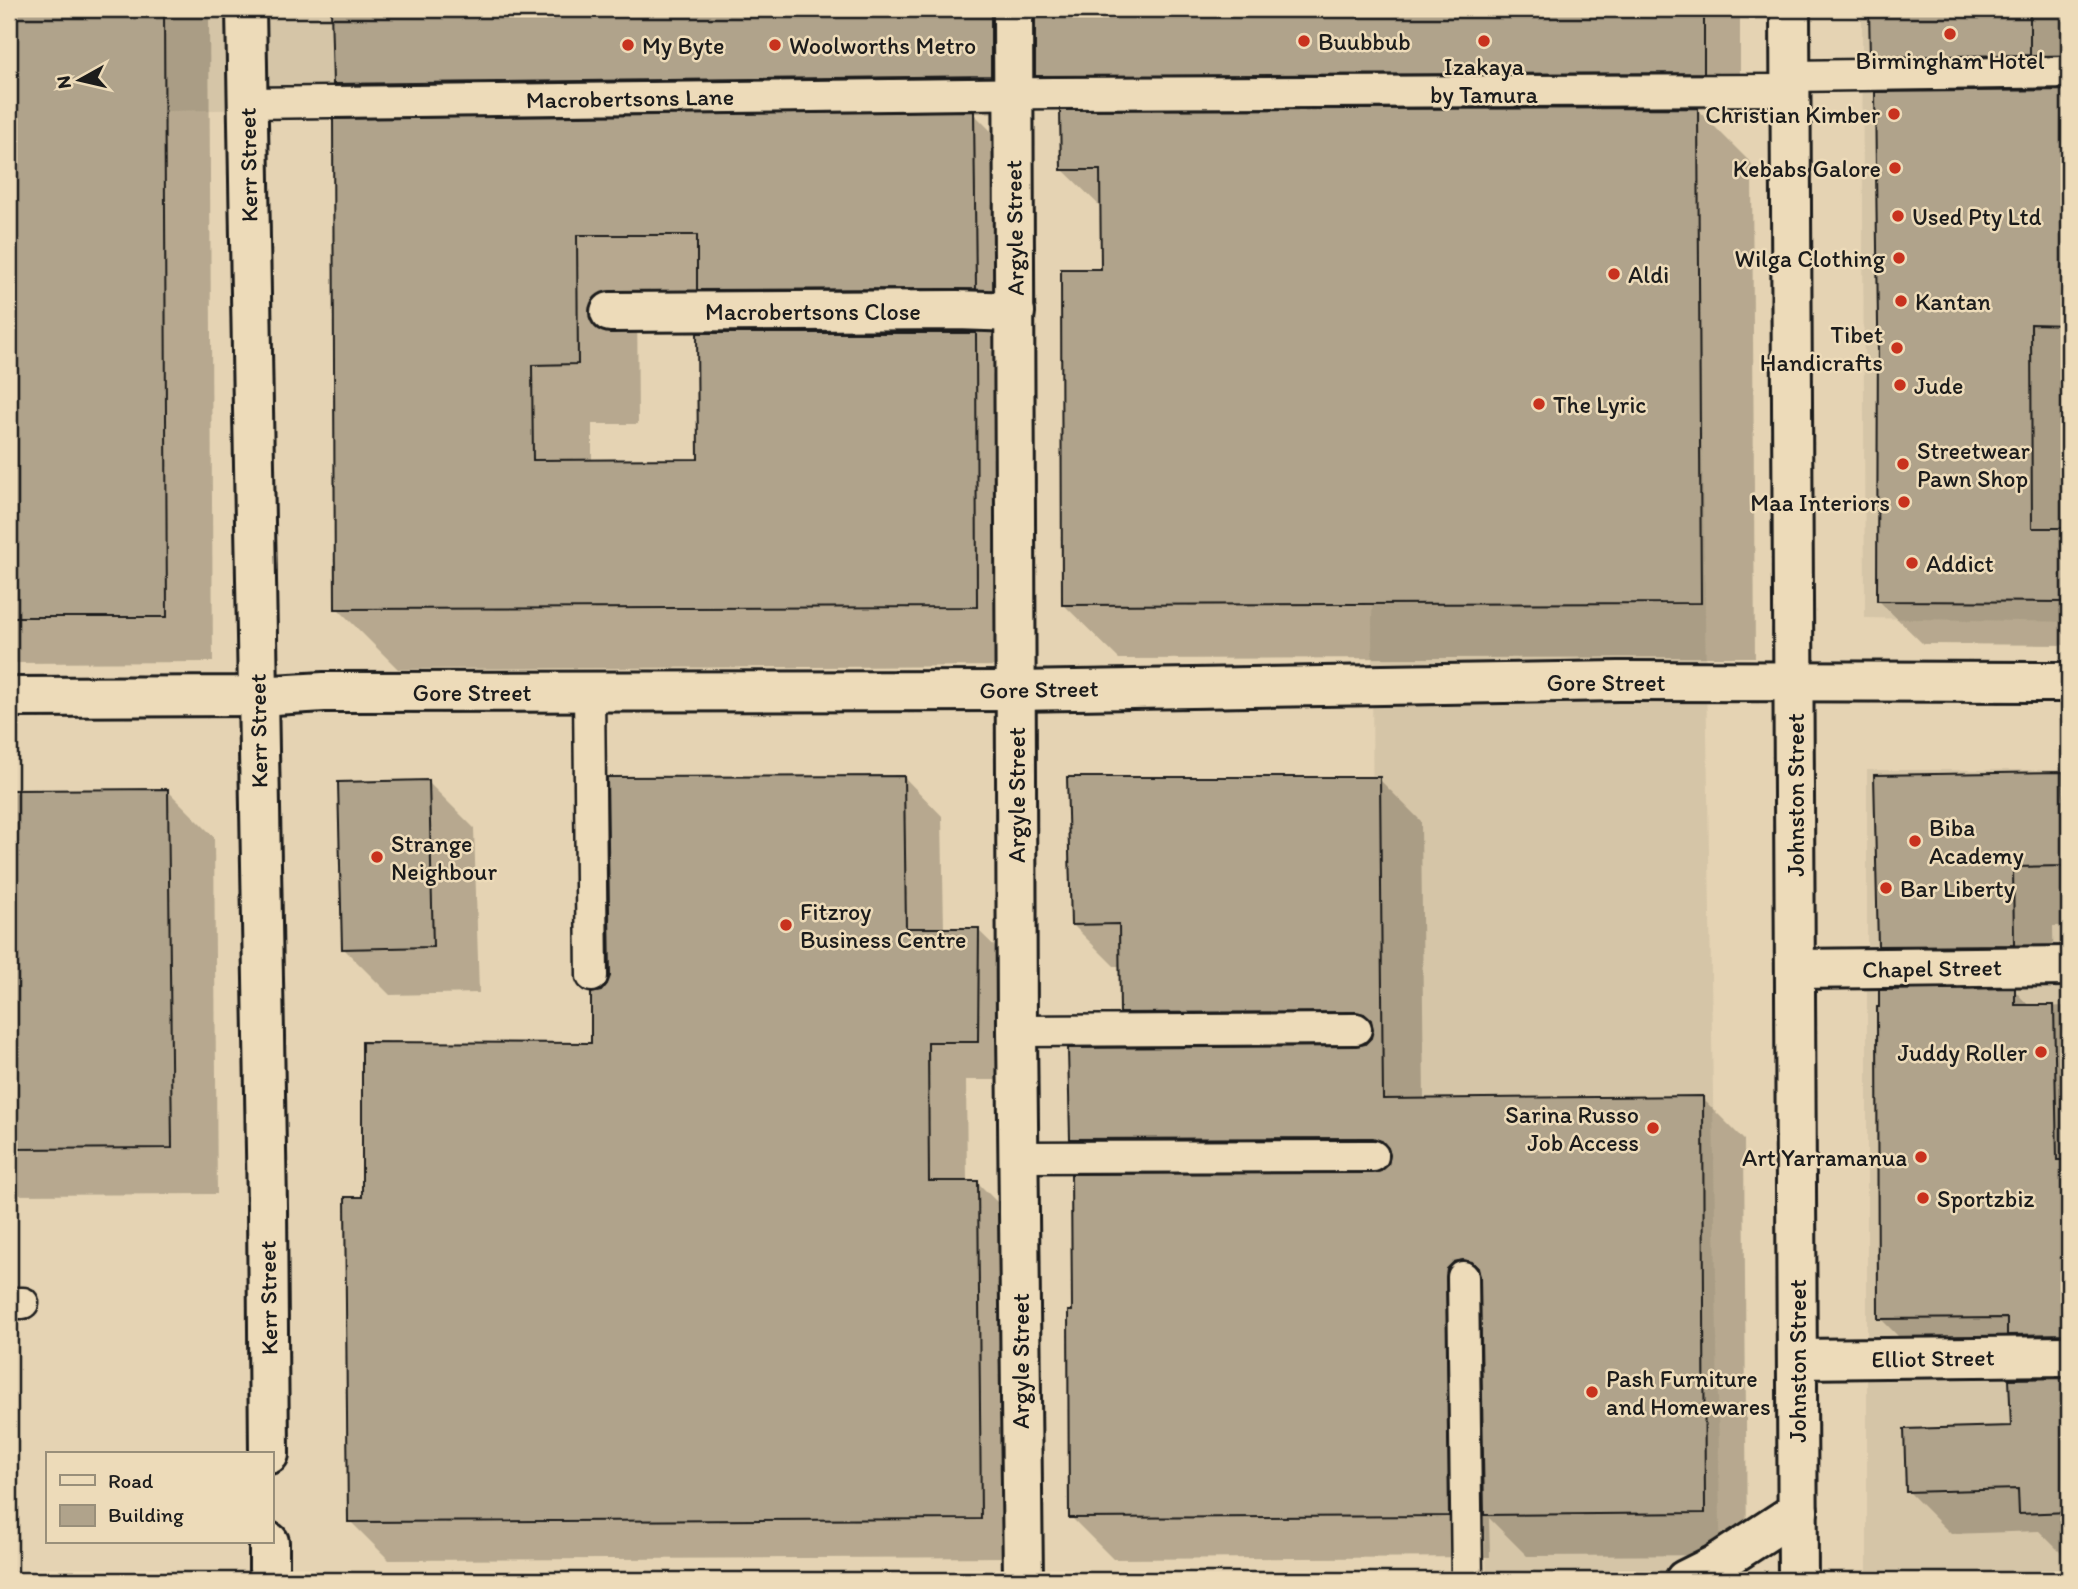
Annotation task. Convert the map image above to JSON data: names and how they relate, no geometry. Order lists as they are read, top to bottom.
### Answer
{
  "streets": {
    "street": [
      "Kerr Street",
      "Argyle Street",
      "Macrobertsons Close",
      "Gore Street",
      "Johnston Street",
      "Chapel Street",
      "Elliot Street"
    ],
    "lane": ["Macrobertsons Lane"]
  },
  "crossings": [
    ["Macrobertsons Lane", "Kerr Street"],
    ["Macrobertsons Lane", "Argyle Street"],
    ["Macrobertsons Lane", "Johnston Street"],
    ["Kerr Street", "Gore Street"],
    ["Argyle Street", "Macrobertsons Close"],
    ["Argyle Street", "Gore Street"],
    ["Gore Street", "Johnston Street"],
    ["Johnston Street", "Chapel Street"],
    ["Johnston Street", "Elliot Street"]
  ],
  "places": [
    "Birmingham Hotel",
    "Buubbub",
    "Izakaya by Tamura",
    "My Byte",
    "Woolworths Metro",
    "Christian Kimber",
    "Kebabs Galore",
    "Used Pty Ltd",
    "Wilga Clothing",
    "Aldi",
    "Kantan",
    "Tibet Handicrafts",
    "Jude",
    "The Lyric",
    "Streetwear Pawn Shop",
    "Maa Interiors",
    "Addict",
    "Biba Academy",
    "Strange Neighbour",
    "Bar Liberty",
    "Fitzroy Business Centre",
    "Juddy Roller",
    "Sarina Russo Job Access",
    "Art Yarramanua",
    "Sportzbiz",
    "Pash Furniture and Homewares"
  ],
  "legend": ["Road", "Building"],
  "north": "left"
}
